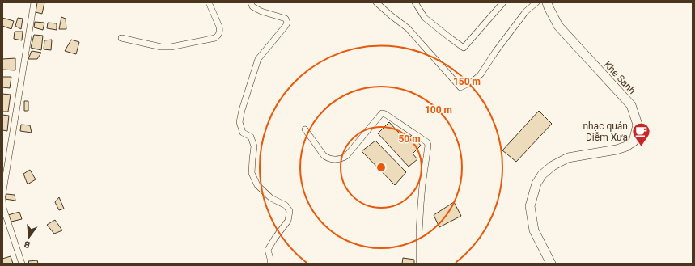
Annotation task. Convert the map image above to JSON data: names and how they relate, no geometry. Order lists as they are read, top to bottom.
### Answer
{
  "streets": {
    "highway": ["Khe Sanh"]
  },
  "places": {
    "cafe": ["nhạc quán Diễm Xưa"]
  },
  "north": "bottom",
  "rings": ["150 m", "100 m", "50 m"]
}
